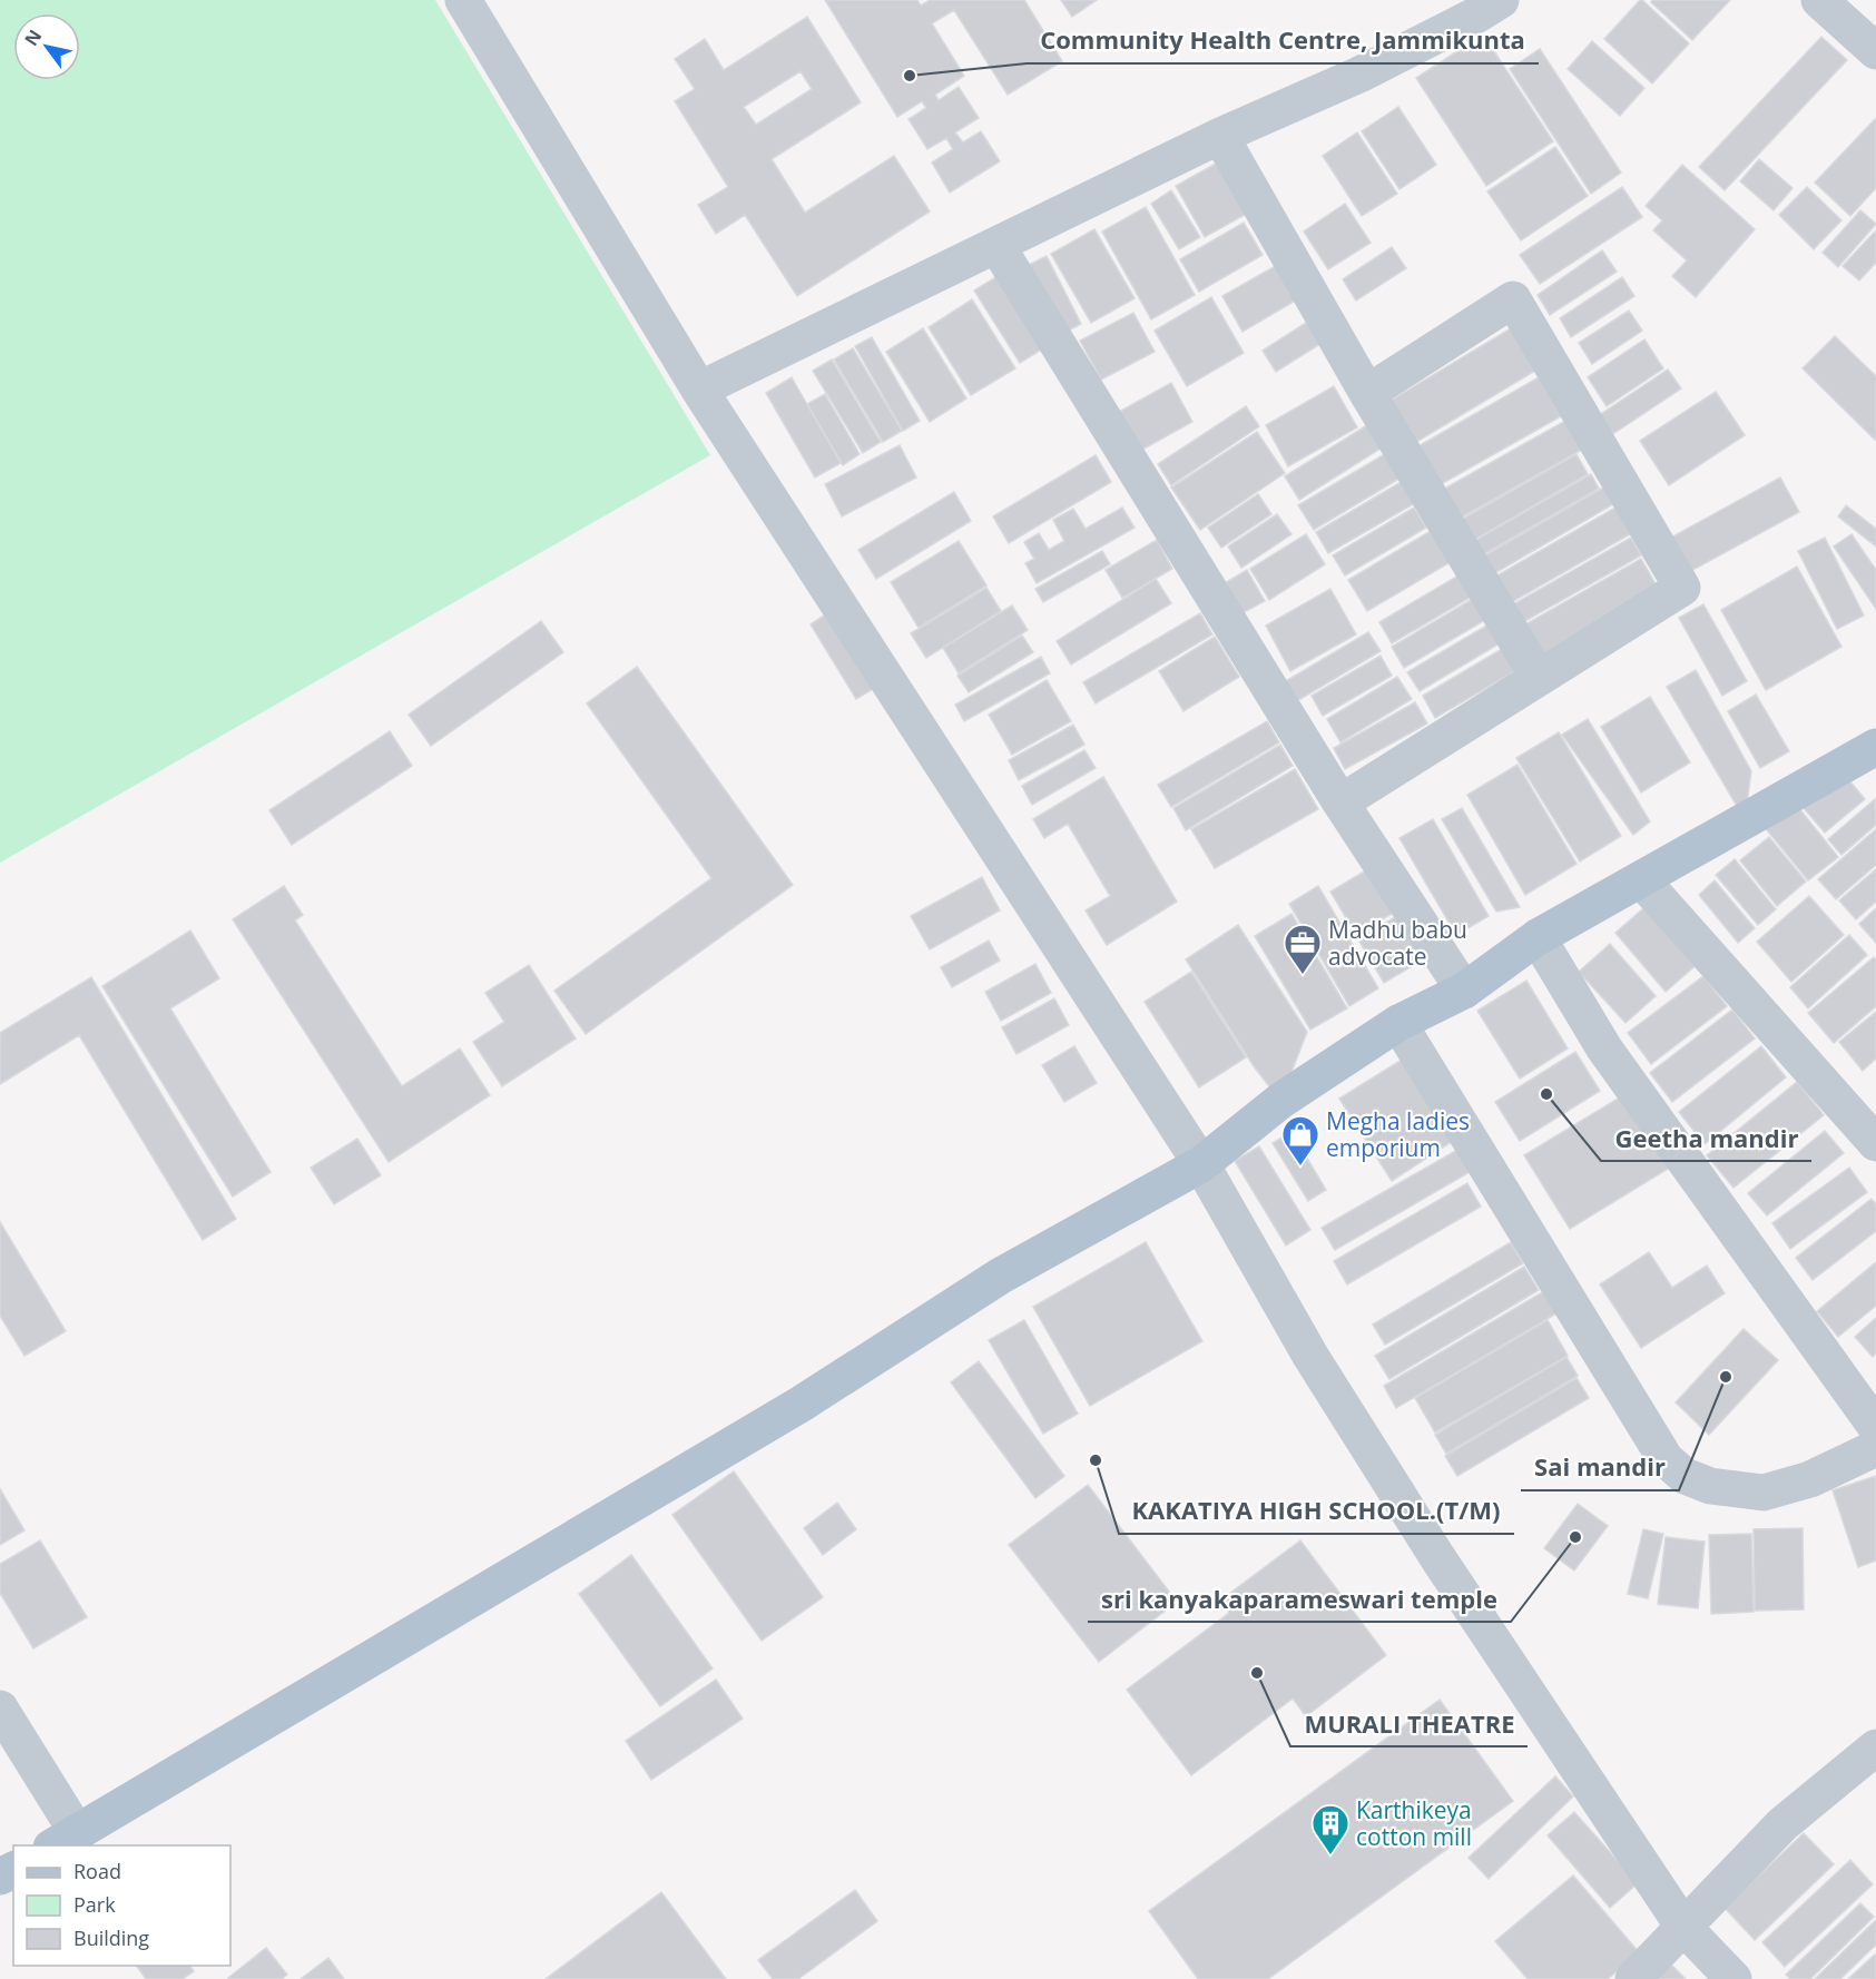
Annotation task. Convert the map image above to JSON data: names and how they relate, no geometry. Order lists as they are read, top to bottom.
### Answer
{
  "places": {
    "other": [
      "Community Health Centre, Jammikunta",
      "Geetha mandir",
      "Sai mandir",
      "KAKATIYA HIGH SCHOOL.(T/M)",
      "sri kanyakaparameswari temple",
      "MURALI THEATRE"
    ],
    "office": ["Madhu babu advocate"],
    "shop": ["Megha ladies emporium"],
    "building": ["Karthikeya cotton mill"]
  },
  "legend": ["Road", "Park", "Building"],
  "north": "top left"
}
